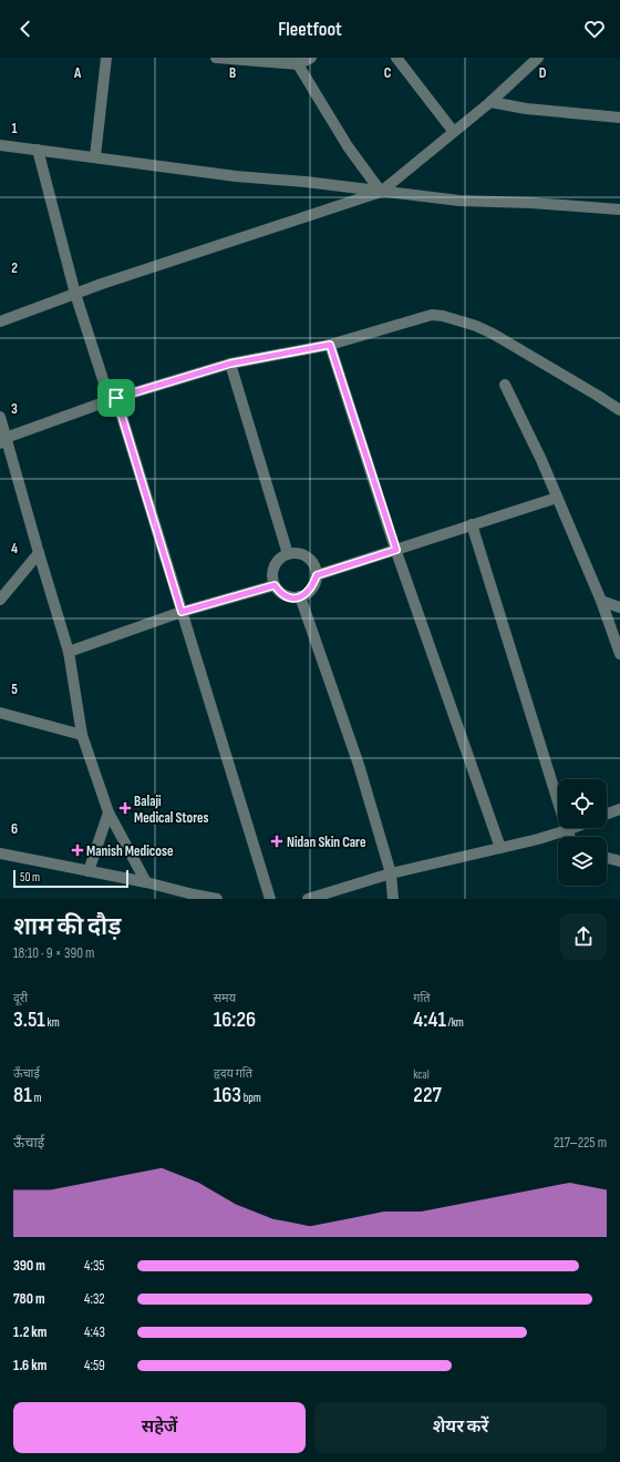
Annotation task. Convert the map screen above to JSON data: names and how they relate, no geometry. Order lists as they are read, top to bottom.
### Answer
{
  "places": {
    "health": ["Balaji Medical Stores", "Nidan Skin Care", "Manish Medicose"]
  },
  "scale_bar": "50 m",
  "page": {
    "header": "Fleetfoot",
    "scale": "50 m",
    "heading": ["शाम की दौड़", "18:10 · 9 × 390 m"],
    "stats": [
      ["दूरी", "3.51 km"],
      ["समय", "16:26"],
      ["गति", "4:41 /km"],
      ["ऊँचाई", "81 m"],
      ["हृदय गति", "163 bpm"],
      ["kcal", "227"]
    ],
    "chart": ["ऊँचाई", "217–225 m"],
    "list": [
      {
        "name": "390 m",
        "note": "4:35"
      },
      {
        "name": "780 m",
        "note": "4:32"
      },
      {
        "name": "1.2 km",
        "note": "4:43"
      },
      {
        "name": "1.6 km",
        "note": "4:59"
      }
    ],
    "buttons": ["सहेजें", "शेयर करें"]
  },
  "grid": {
    "columns": [
      "A",
      "B",
      "C",
      "D"
    ],
    "rows": [
      "1",
      "2",
      "3",
      "4",
      "5",
      "6"
    ]
  }
}
